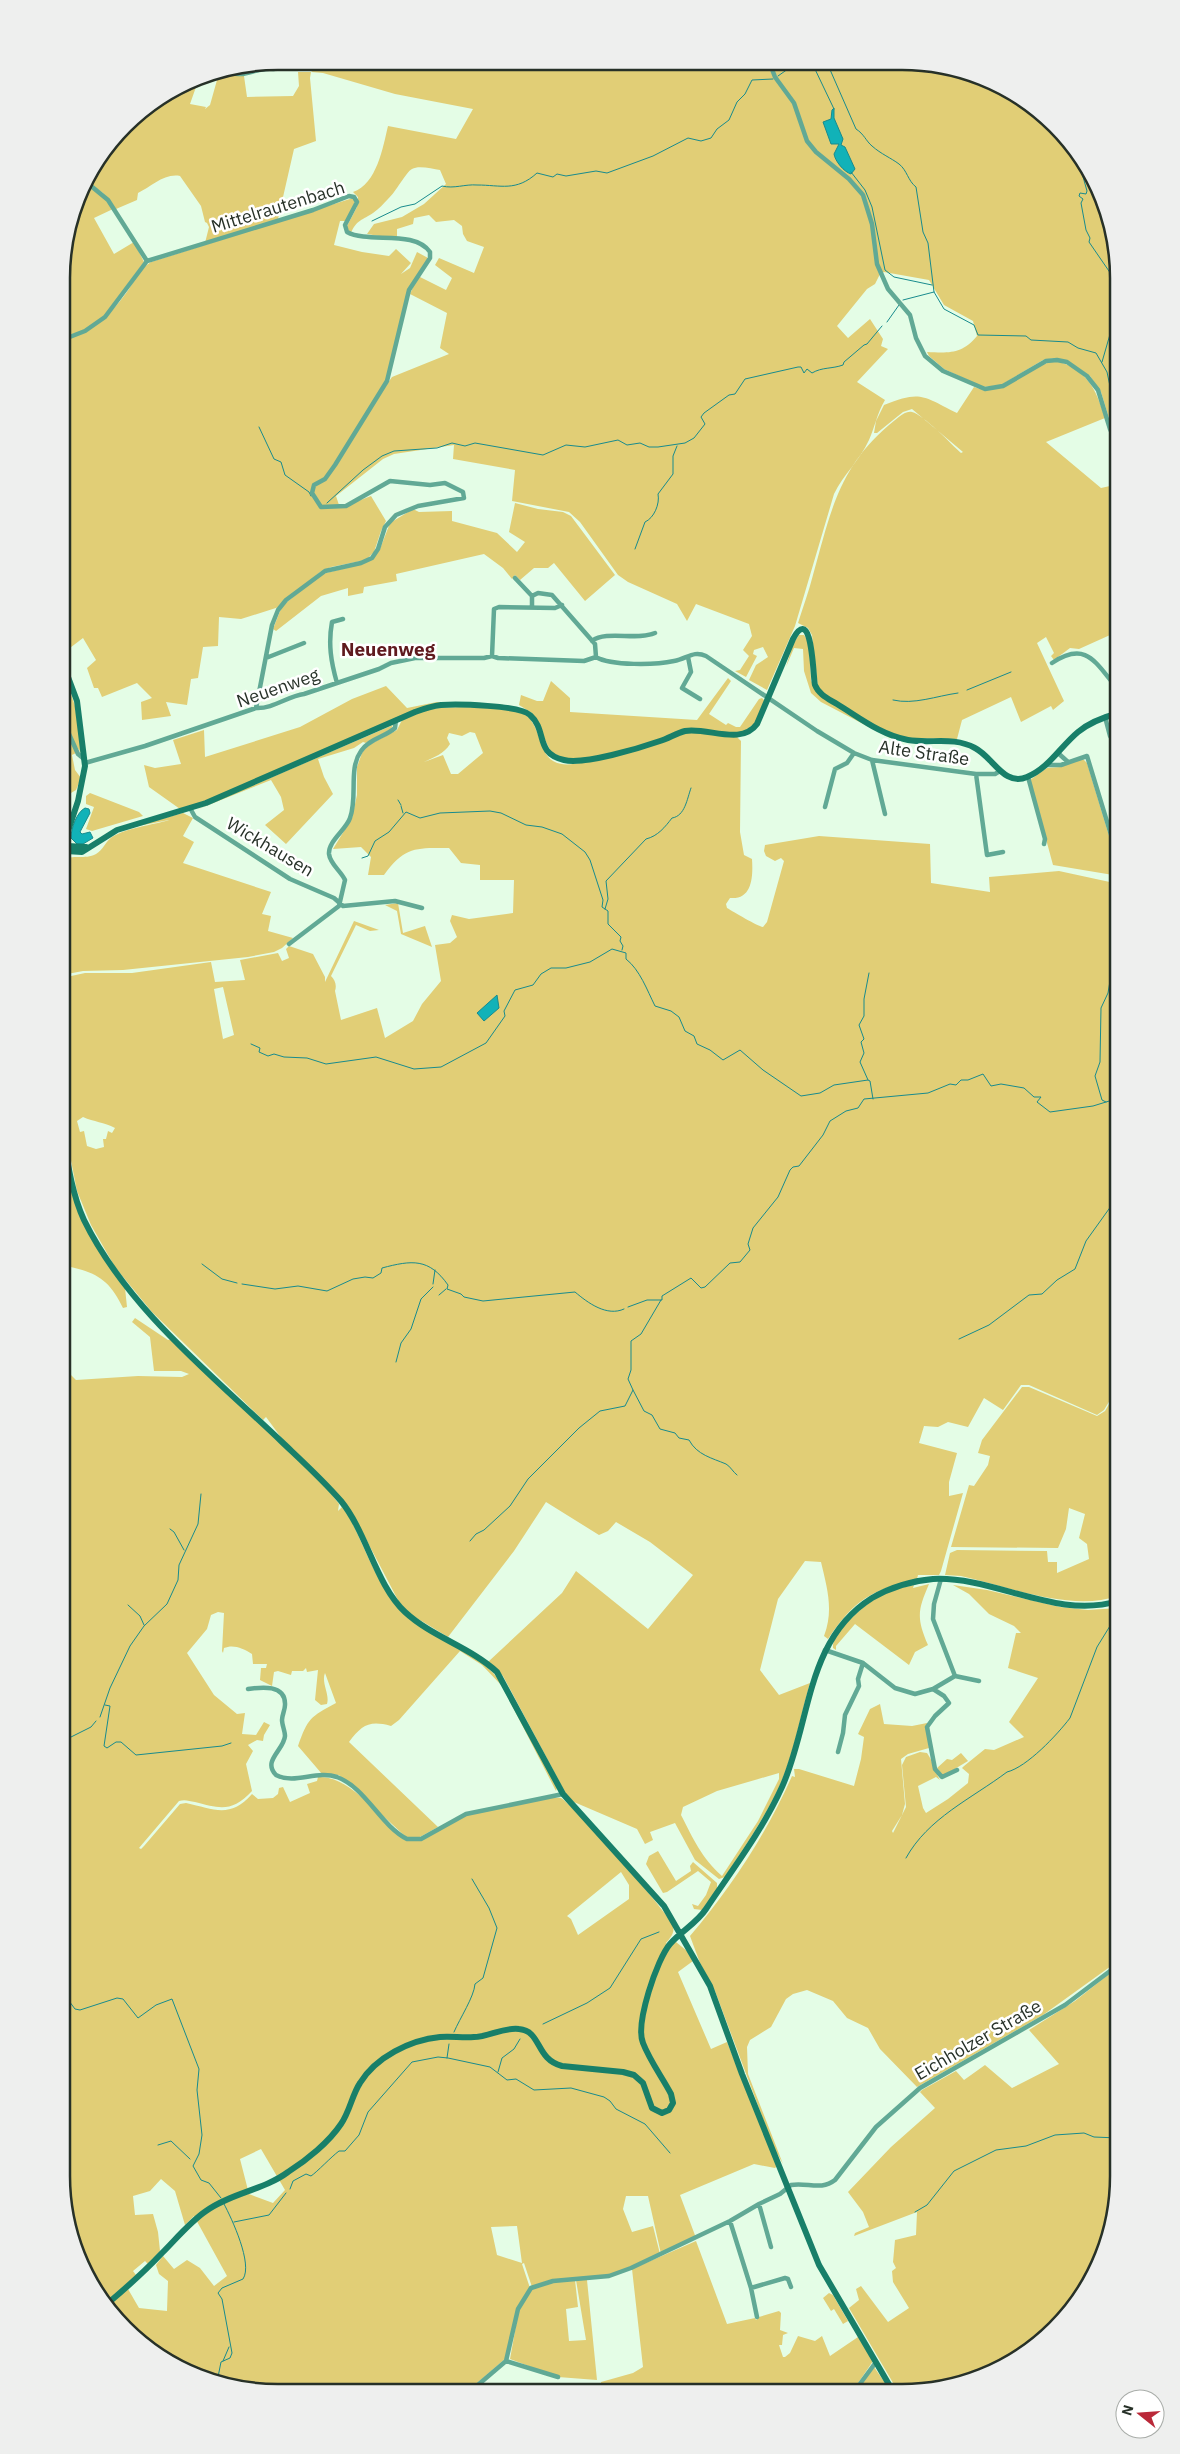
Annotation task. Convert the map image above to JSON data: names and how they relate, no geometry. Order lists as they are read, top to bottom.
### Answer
{
  "streets": {
    "street": [
      "Mittelrautenbach",
      "Neuenweg",
      "Alte Straße",
      "Wickhausen",
      "Eichholzer Straße"
    ]
  },
  "crossings": [
    ["Neuenweg", "Alte Straße"]
  ],
  "districts": ["Neuenweg"],
  "north": "left"
}
